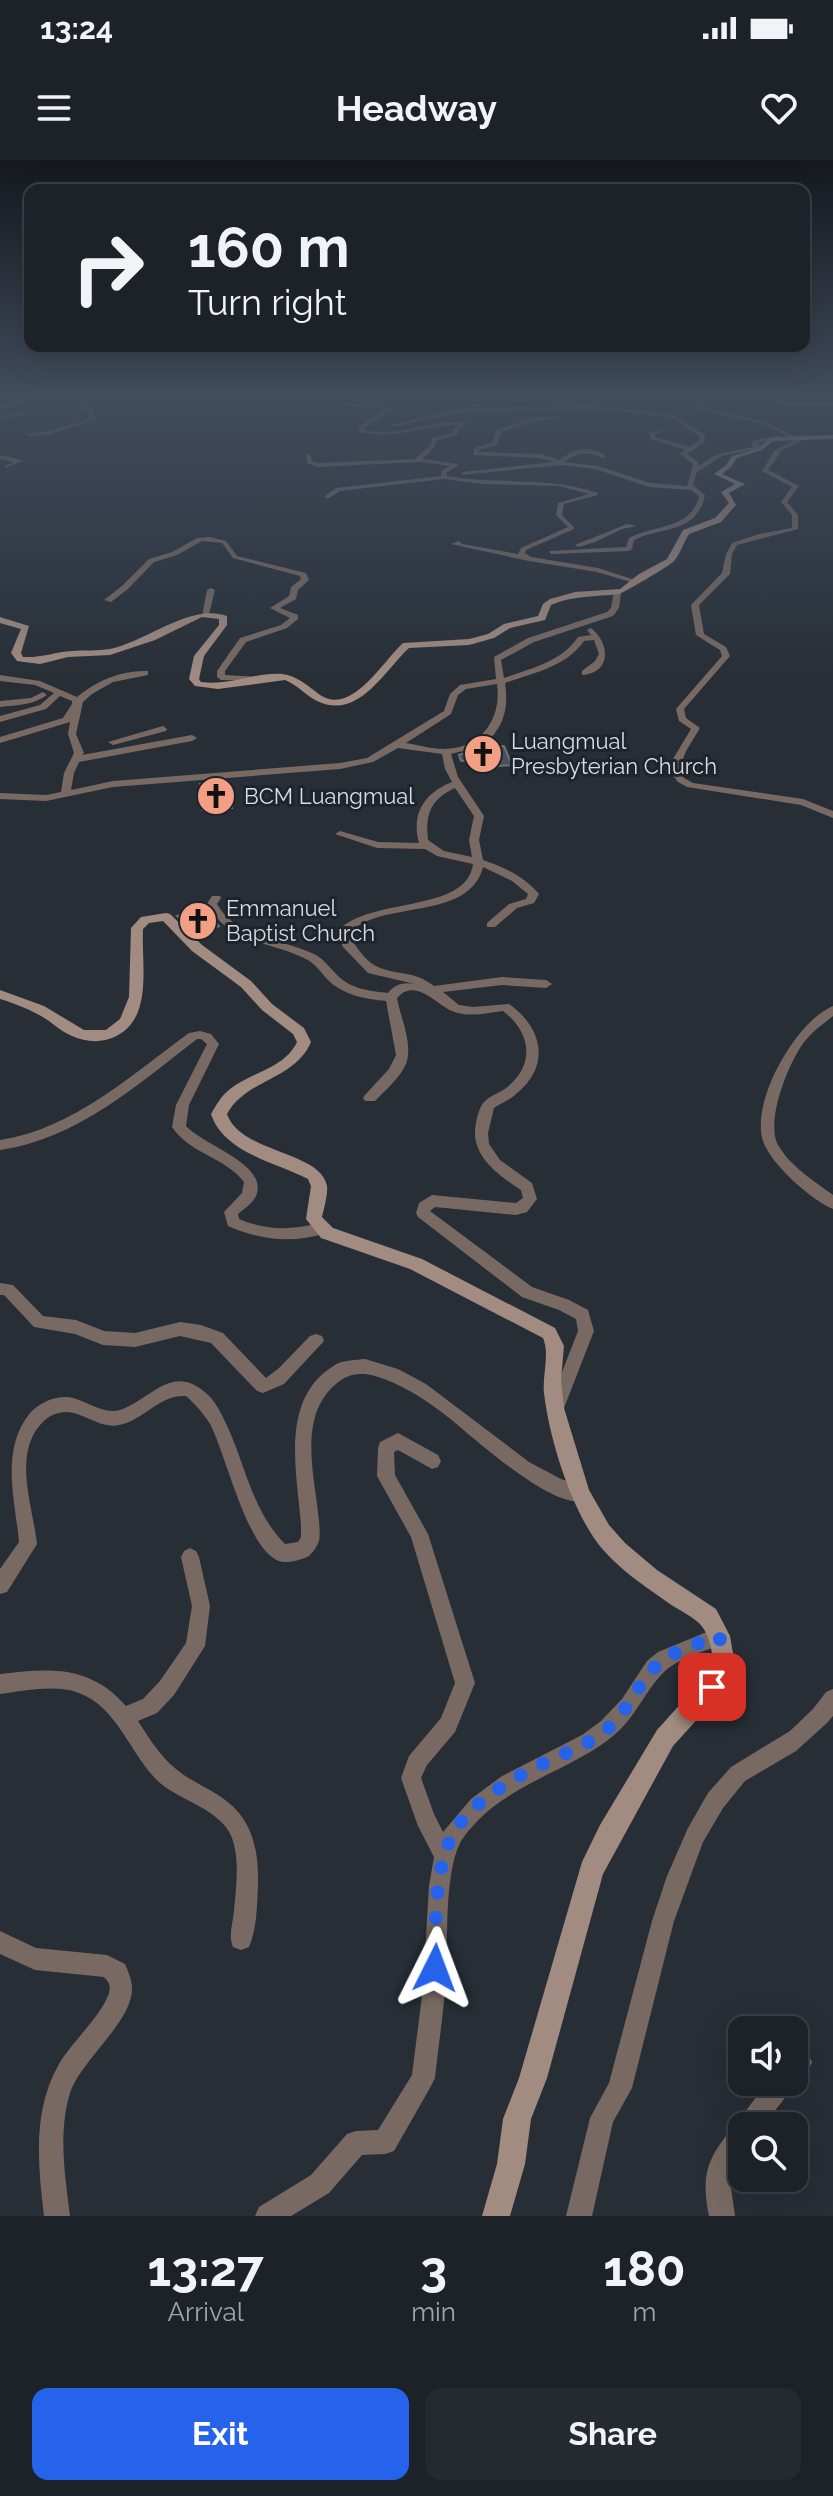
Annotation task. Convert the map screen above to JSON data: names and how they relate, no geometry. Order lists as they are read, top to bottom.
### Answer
{
  "places": {
    "church": ["Luangmual Presbyterian Church", "BCM Luangmual", "Emmanuel Baptist Church"]
  },
  "page": {
    "status": "13:24",
    "header": "Headway",
    "turn": ["160 m", "Turn right"],
    "eta": [
      "13:27",
      "Arrival",
      "3",
      "min",
      "180",
      "m"
    ],
    "buttons": ["Exit", "Share"]
  }
}
